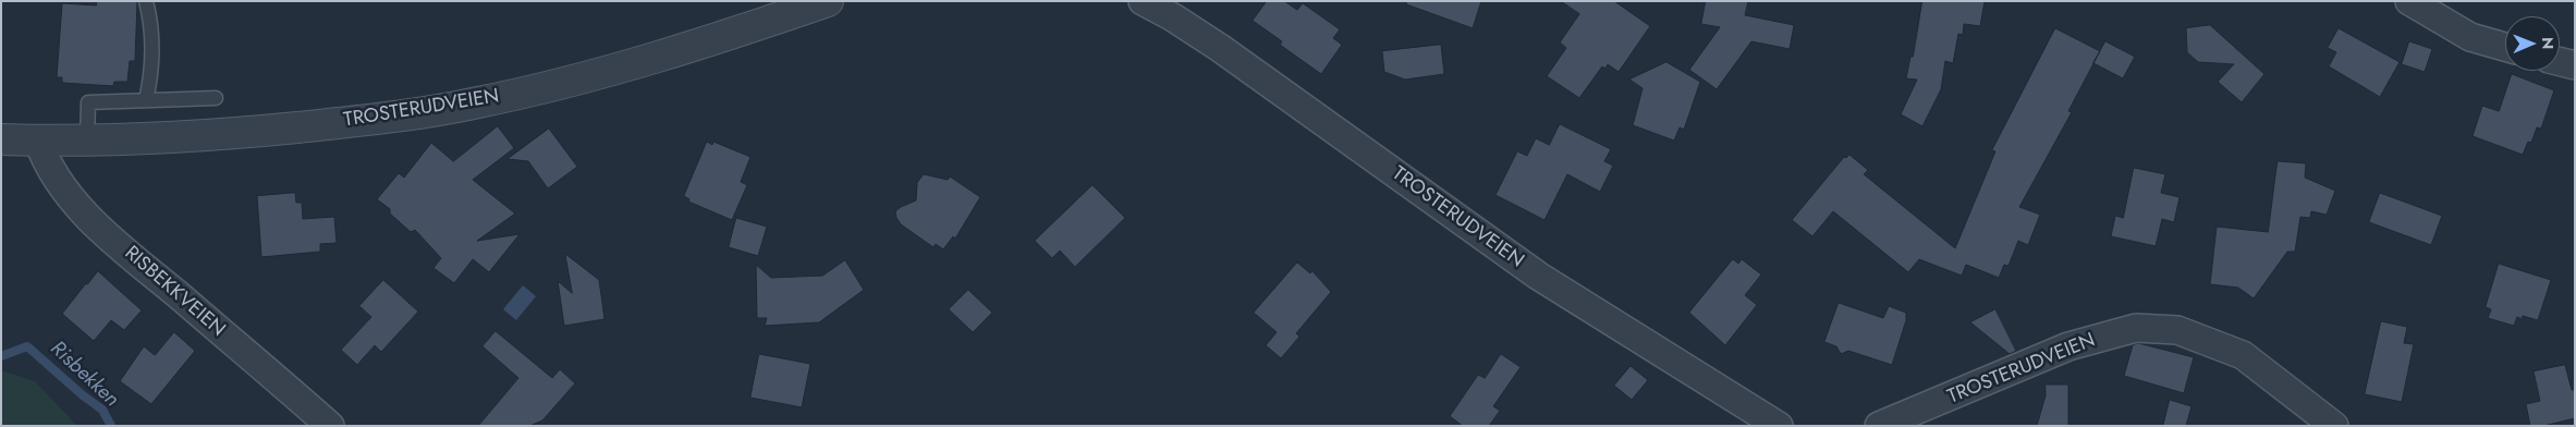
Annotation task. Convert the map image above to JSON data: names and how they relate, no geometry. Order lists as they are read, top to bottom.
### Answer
{
  "streets": {
    "street": ["TROSTERUDVEIEN", "RISBEKKVEIEN"]
  },
  "crossings": [
    ["TROSTERUDVEIEN", "RISBEKKVEIEN"]
  ],
  "water": ["Risbekken"],
  "north": "right"
}
